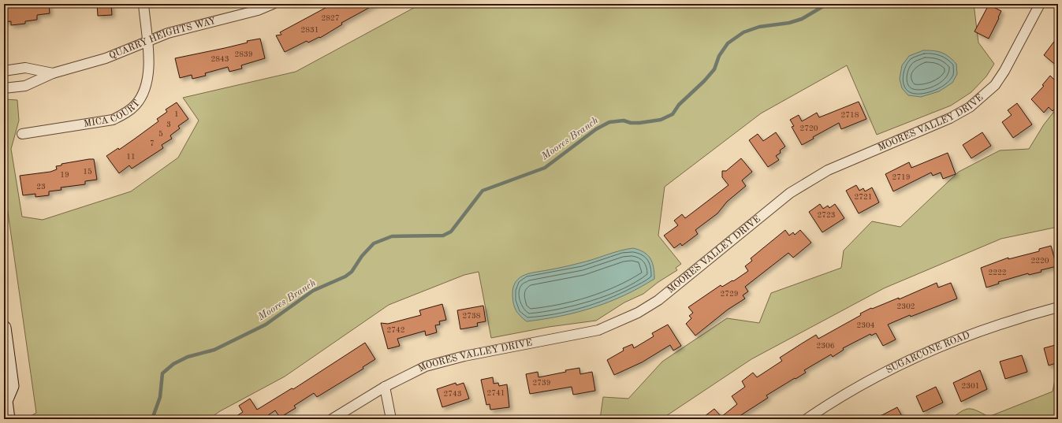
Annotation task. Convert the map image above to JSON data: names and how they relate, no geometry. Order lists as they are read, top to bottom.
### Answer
{
  "streets": {
    "street": [
      "QUARRY HEIGHTS WAY",
      "MICA COURT",
      "MOORES VALLEY DRIVE",
      "SUGARCONE ROAD"
    ]
  },
  "crossings": [
    ["QUARRY HEIGHTS WAY", "MICA COURT"]
  ],
  "water": ["Moores Branch"],
  "house_numbers": [
    "2827",
    "2831",
    "2839",
    "2843",
    "1",
    "2718",
    "3",
    "2720",
    "5",
    "7",
    "11",
    "15",
    "19",
    "2719",
    "23",
    "2721",
    "2723",
    "2220",
    "2222",
    "2729",
    "2302",
    "2738",
    "2304",
    "2742",
    "2306",
    "2739",
    "2301",
    "2741",
    "2743"
  ]
}
